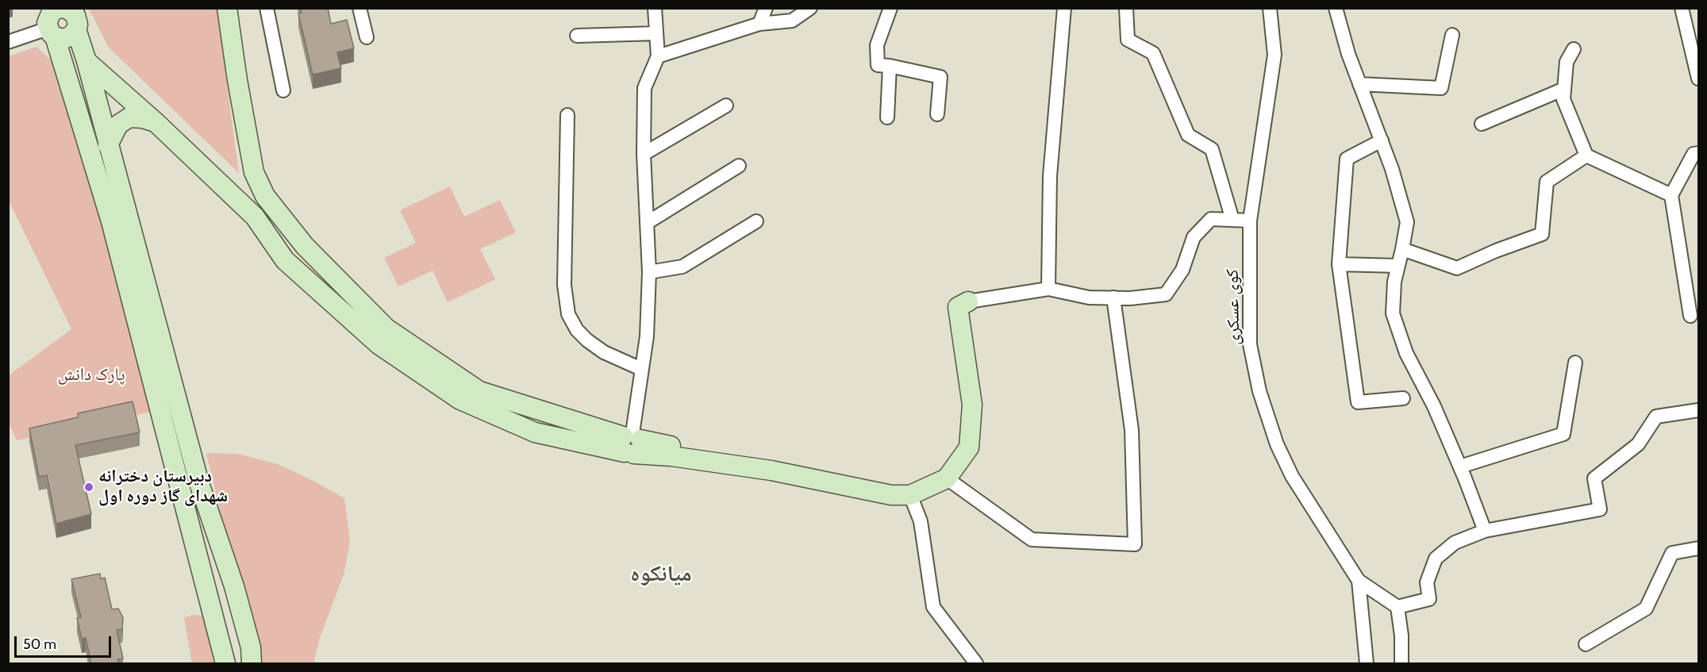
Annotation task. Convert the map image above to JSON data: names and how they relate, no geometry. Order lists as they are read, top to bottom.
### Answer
{
  "streets": {
    "street": ["کوی عسکری"]
  },
  "districts": ["میانکوه"],
  "parks": ["پارک دانش"],
  "places": ["دبیرستان دخترانه شهدای گاز دوره اول"],
  "scale_bar": "50 m"
}
